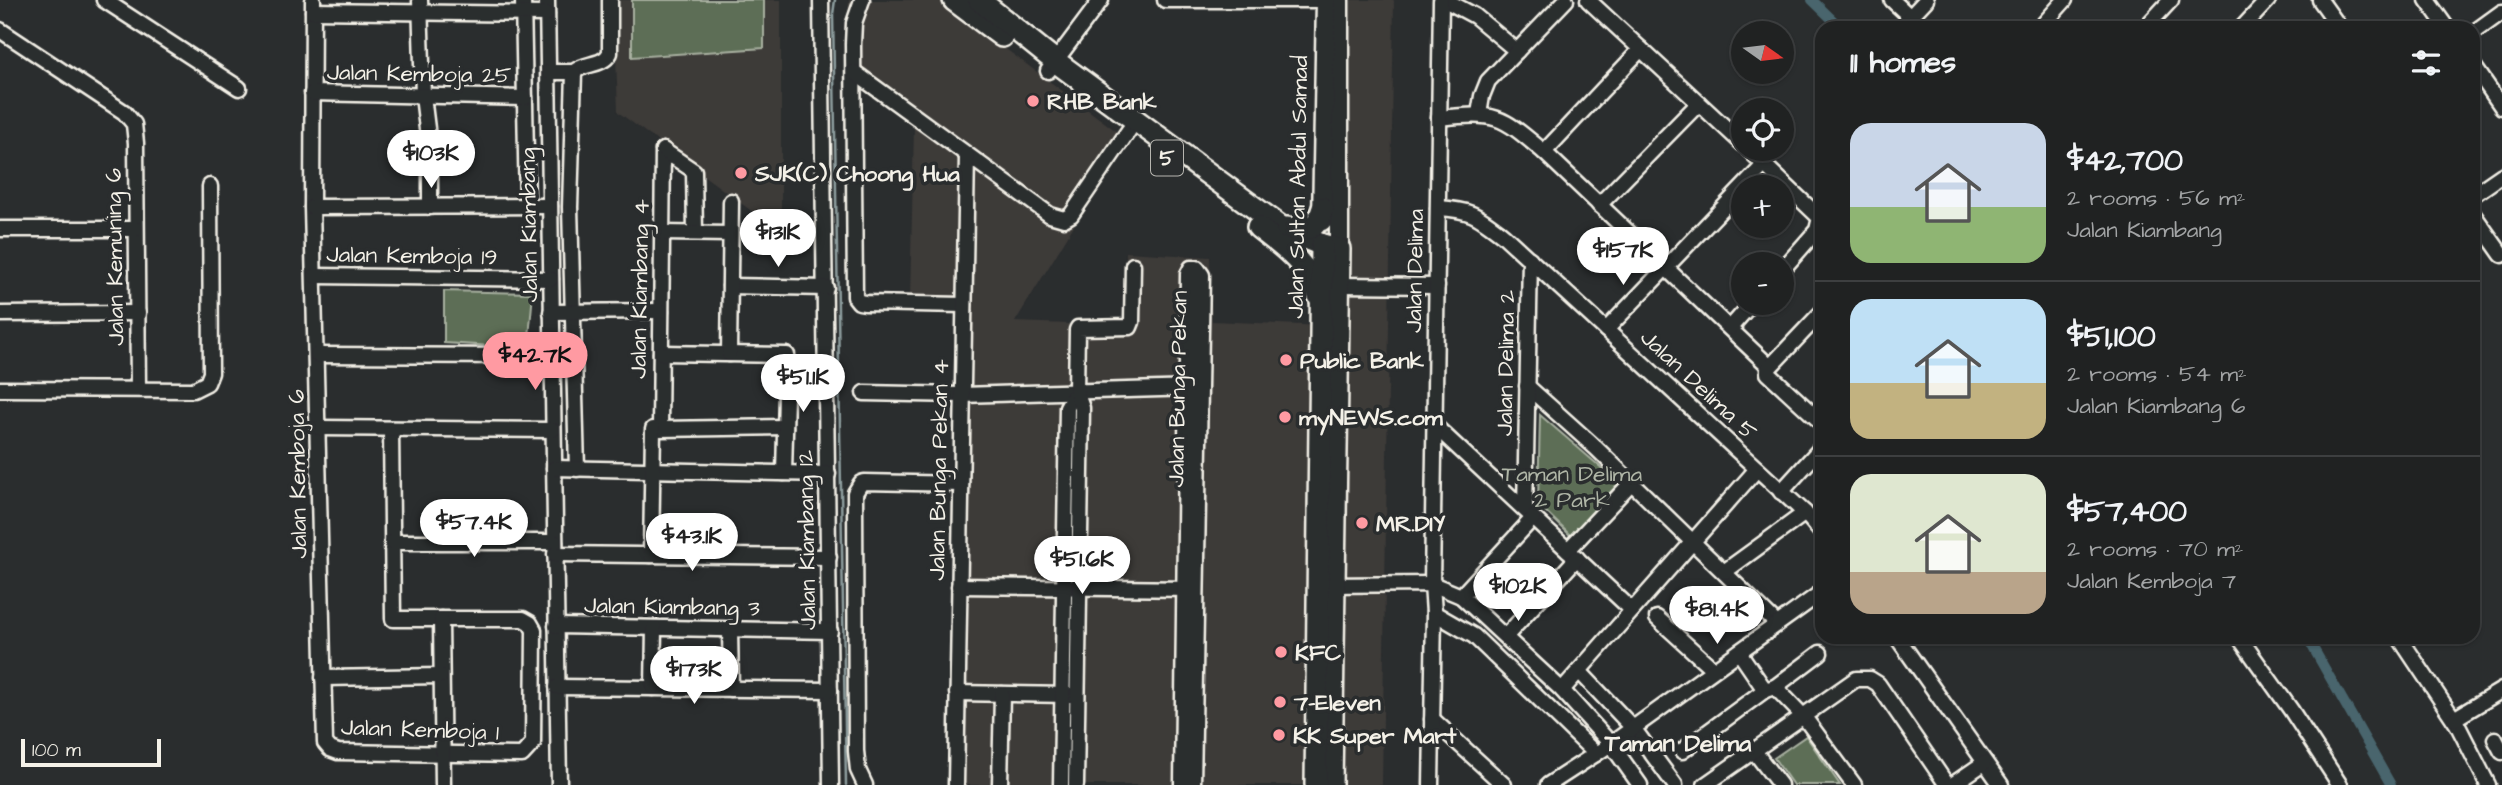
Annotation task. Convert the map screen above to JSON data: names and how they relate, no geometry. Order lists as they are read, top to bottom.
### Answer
{
  "streets": {
    "highway": ["5", "Jalan Sultan Abdul Samad"],
    "street": [
      "Jalan Kemboja 25",
      "Jalan Kiambang",
      "Jalan Kemboja 19",
      "Jalan Kemuning 6",
      "Jalan Delima",
      "Jalan Kiambang 4",
      "Jalan Delima 2",
      "Jalan Delima 5",
      "Jalan Bunga Pekan",
      "Jalan Bunga Pekan 4",
      "Jalan Kemboja 6",
      "Jalan Kiambang 12",
      "Jalan Kiambang 3",
      "Jalan Kemboja 1"
    ]
  },
  "crossings": [
    ["Jalan Kemboja 25", "Jalan Kemboja 6"],
    ["5", "Jalan Sultan Abdul Samad"],
    ["Jalan Kiambang", "Jalan Kemboja 19"],
    ["Jalan Kiambang", "Jalan Kiambang 3"],
    ["Jalan Kemboja 19", "Jalan Kemboja 6"],
    ["Jalan Delima", "Jalan Delima 5"],
    ["Jalan Delima 2", "Jalan Delima 5"],
    ["Jalan Kemboja 6", "Jalan Kemboja 1"],
    ["Jalan Kiambang 12", "Jalan Kiambang 3"]
  ],
  "districts": ["Taman Delima"],
  "parks": ["Taman Delima 2 Park"],
  "places": [
    "RHB Bank",
    "SJK(C) Choong Hua",
    "Public Bank",
    "myNEWS.com",
    "MR.DIY",
    "KFC",
    "7-Eleven",
    "KK Super Mart"
  ],
  "scale_bar": "100 m",
  "north": "right",
  "page": {
    "map_buttons": ["+", "−"],
    "heading": "11 homes",
    "list": [
      {
        "name": "$42,700",
        "note": "2 rooms · 56 m² · Jalan Kiambang"
      },
      {
        "name": "$51,100",
        "note": "2 rooms · 54 m² · Jalan Kiambang 6"
      },
      {
        "name": "$57,400",
        "note": "2 rooms · 70 m² · Jalan Kemboja 7"
      }
    ],
    "price": [
      "$103K",
      "$131K",
      "$157K",
      "$42.7K",
      "$51.1K",
      "$57.4K",
      "$43.1K",
      "$51.6K",
      "$102K",
      "$81.4K",
      "$173K"
    ],
    "scale": "100 m"
  }
}
